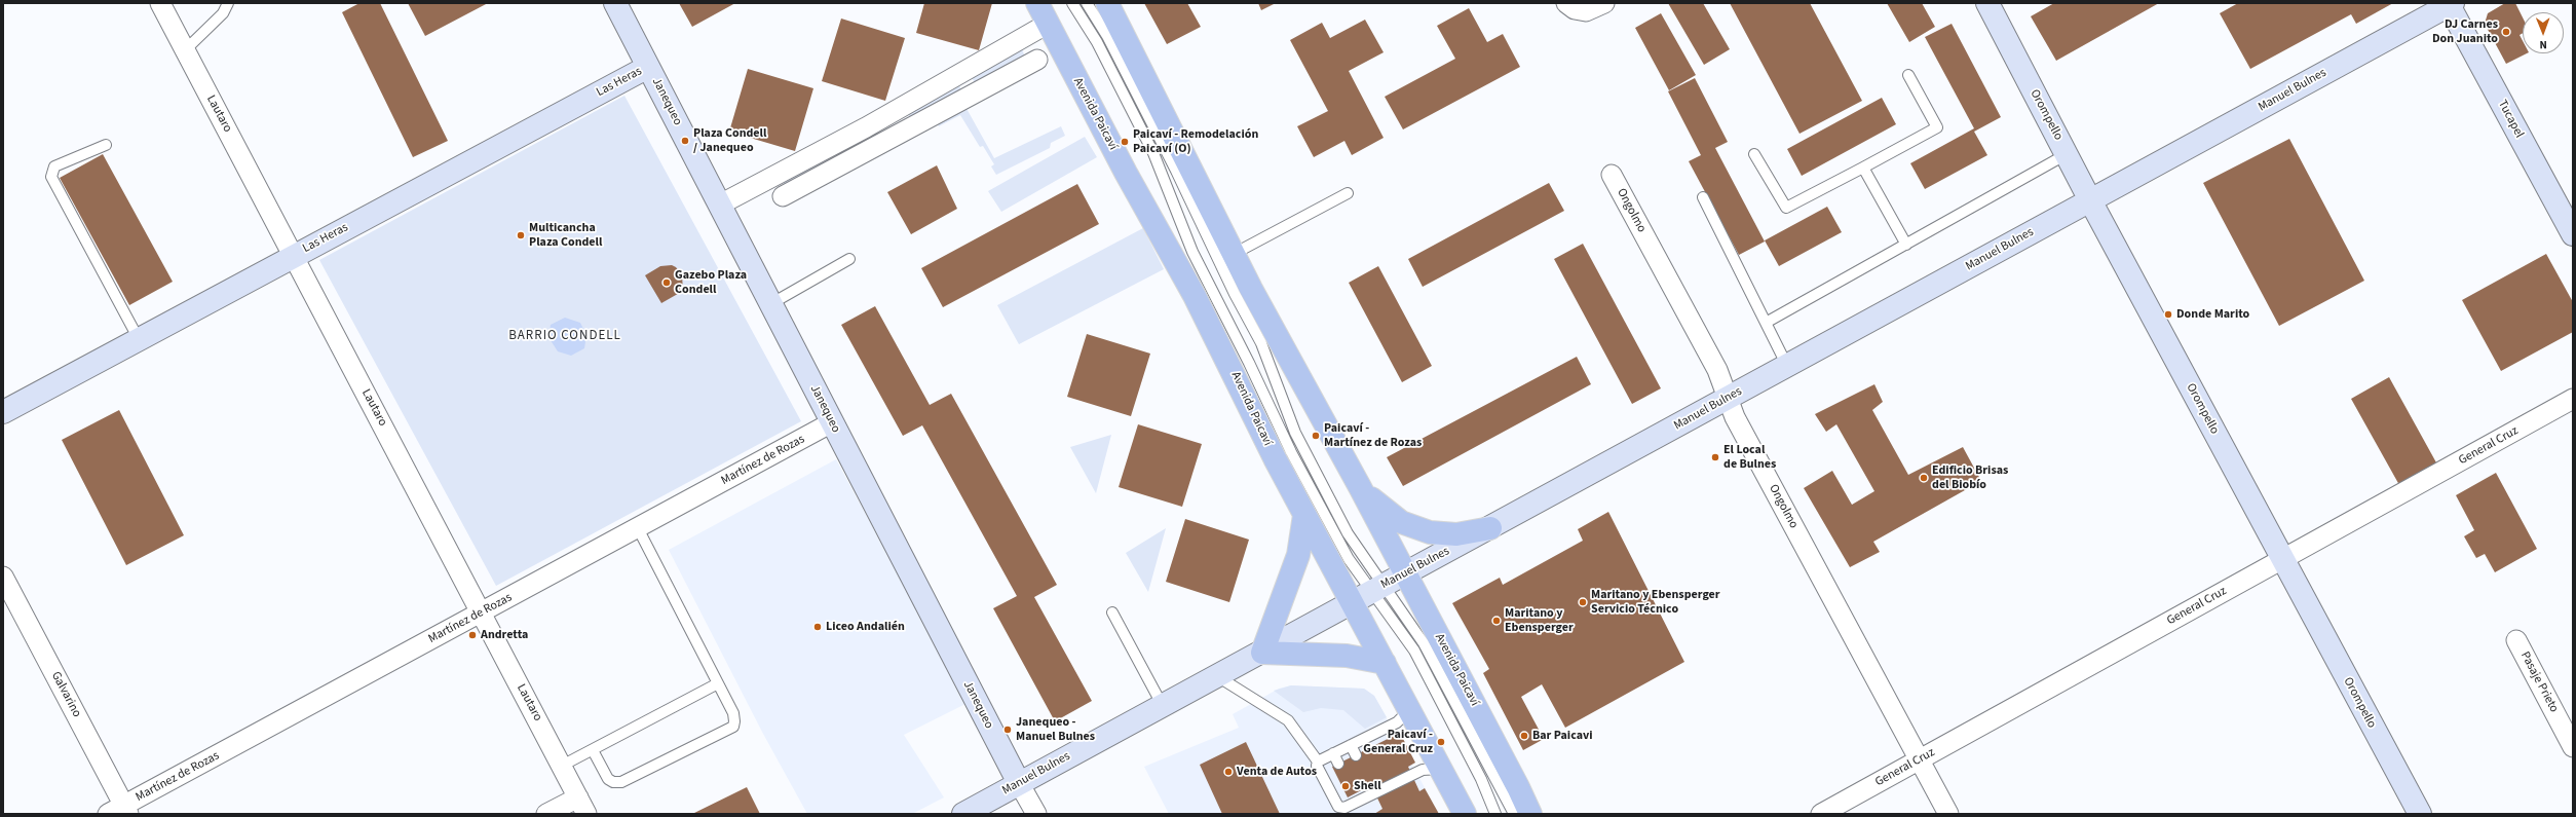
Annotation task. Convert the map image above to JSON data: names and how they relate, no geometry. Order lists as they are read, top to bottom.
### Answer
{
  "streets": {
    "main road": ["Avenida Paicaví"],
    "street": [
      "Las Heras",
      "Manuel Bulnes",
      "Janequeo",
      "Lautaro",
      "Orompello",
      "Tucapel",
      "Ongolmo",
      "General Cruz",
      "Martínez de Rozas",
      "Pasaje Prieto",
      "Galvarino"
    ]
  },
  "crossings": [
    ["Las Heras", "Janequeo"],
    ["Las Heras", "Lautaro"],
    ["Manuel Bulnes", "Janequeo"],
    ["Manuel Bulnes", "Avenida Paicaví"],
    ["Manuel Bulnes", "Orompello"],
    ["Manuel Bulnes", "Tucapel"],
    ["Manuel Bulnes", "Ongolmo"],
    ["Janequeo", "Martínez de Rozas"],
    ["Lautaro", "Martínez de Rozas"],
    ["Orompello", "General Cruz"],
    ["Ongolmo", "General Cruz"],
    ["Martínez de Rozas", "Galvarino"]
  ],
  "districts": ["BARRIO CONDELL"],
  "places": [
    "DJ Carnes Don Juanito",
    "Plaza Condell / Janequeo",
    "Paicaví - Remodelación Paicaví (O)",
    "Multicancha Plaza Condell",
    "Gazebo Plaza Condell",
    "Donde Marito",
    "Paicaví - Martínez de Rozas",
    "El Local de Bulnes",
    "Edificio Brisas del Biobío",
    "Maritano y Ebensperger Servicio Técnico",
    "Maritano y Ebensperger",
    "Liceo Andalién",
    "Andretta",
    "Janequeo - Manuel Bulnes",
    "Bar Paicavi",
    "Paicaví - General Cruz",
    "Venta de Autos",
    "Shell"
  ],
  "north": "bottom"
}
